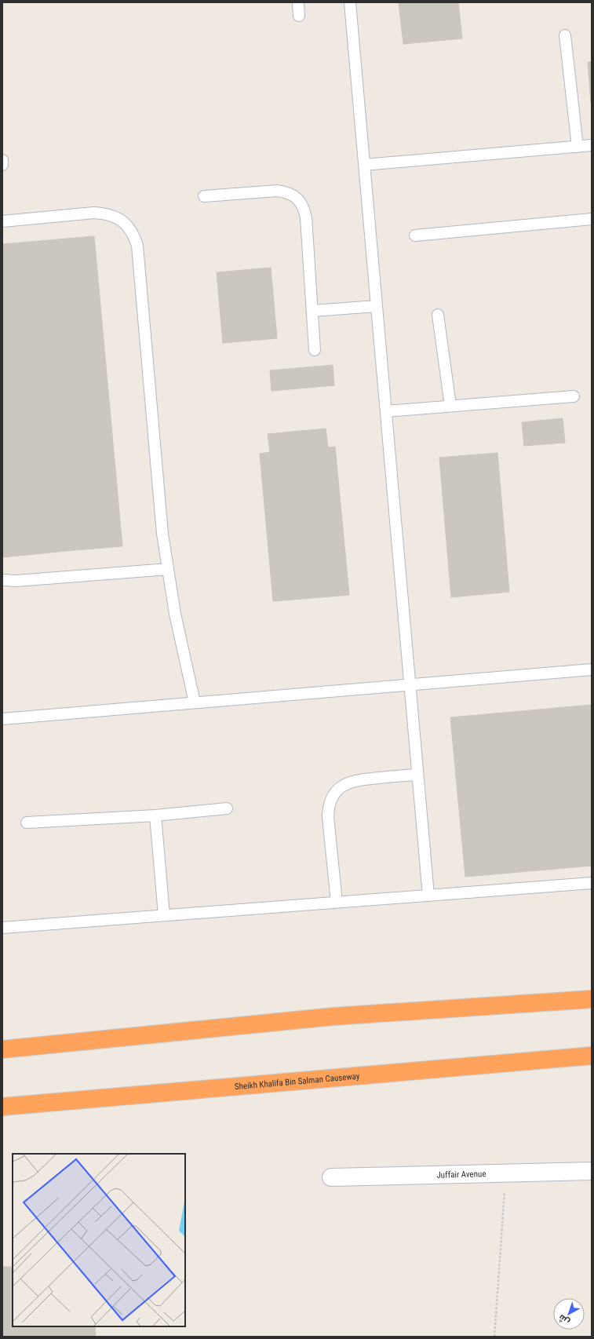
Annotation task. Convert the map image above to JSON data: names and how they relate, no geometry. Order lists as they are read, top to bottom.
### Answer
{
  "streets": {
    "highway": ["Sheikh Khalifa Bin Salman Causeway"],
    "street": ["Juffair Avenue"]
  },
  "north": "bottom left"
}
